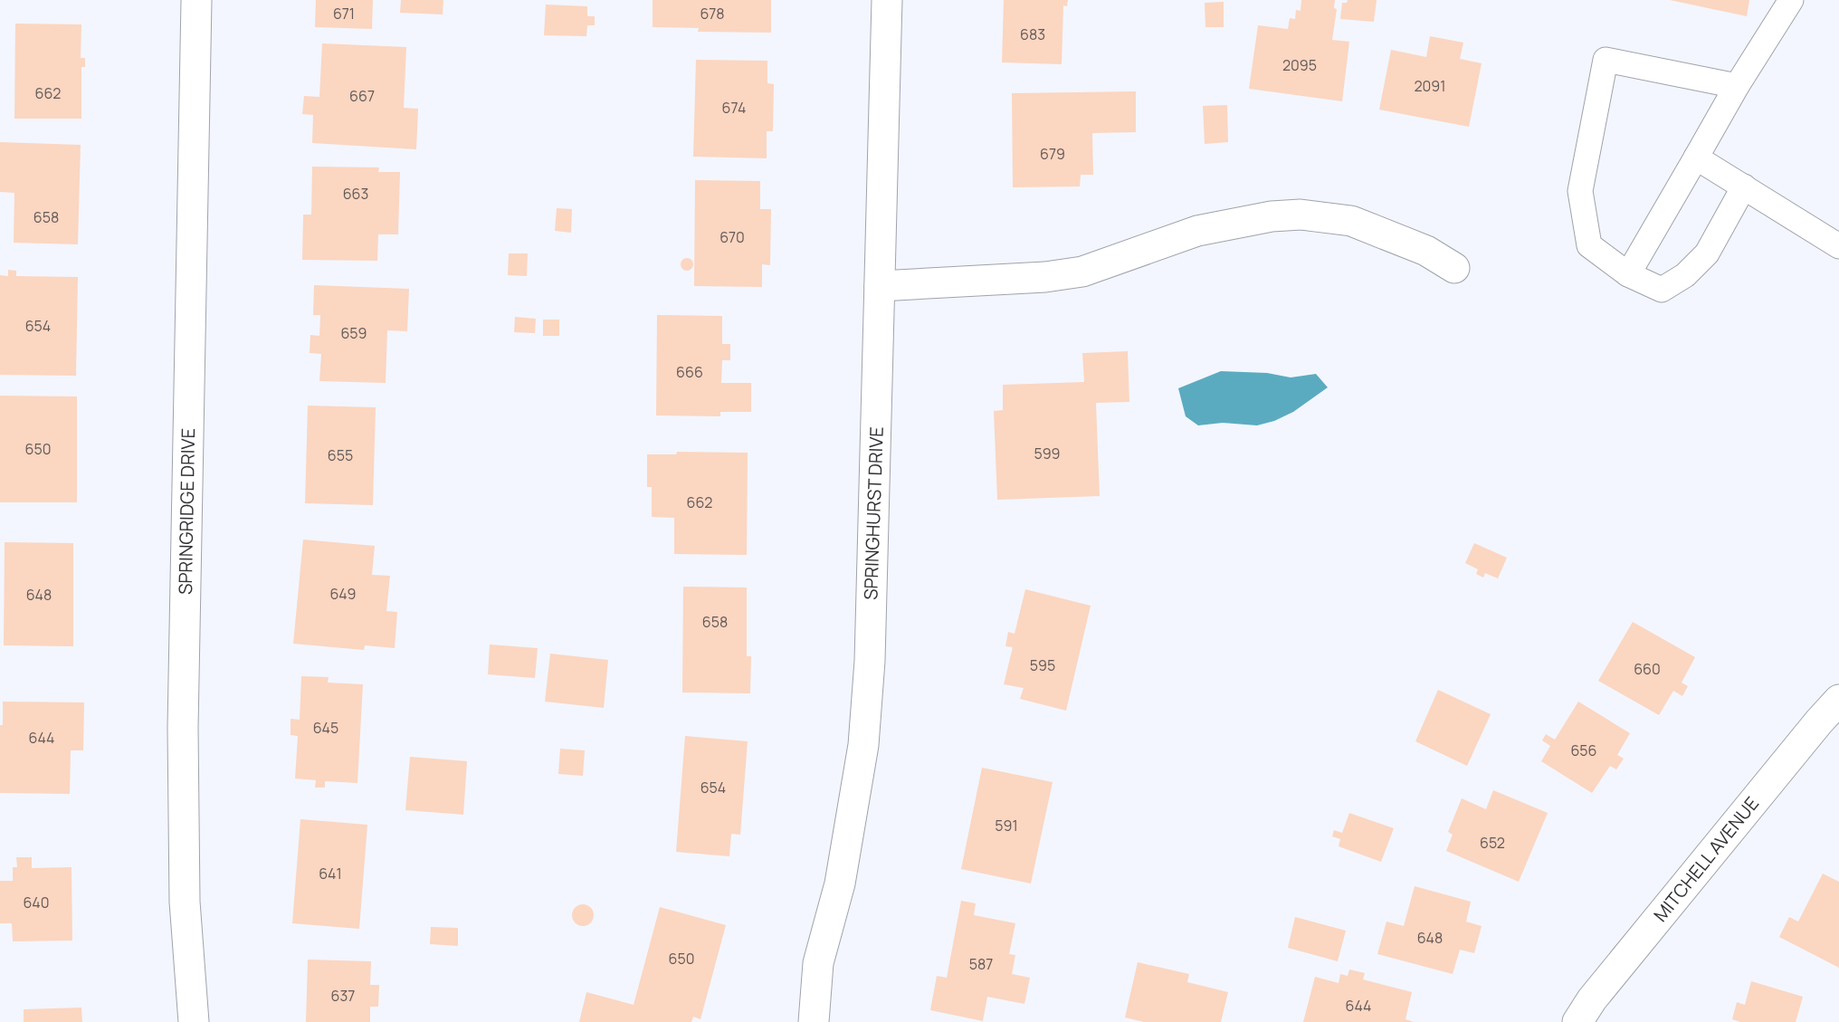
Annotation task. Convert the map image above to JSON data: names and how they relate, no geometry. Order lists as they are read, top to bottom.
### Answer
{
  "streets": {
    "street": ["SPRINGRIDGE DRIVE", "SPRINGHURST DRIVE", "MITCHELL AVENUE"]
  },
  "house_numbers": [
    "671",
    "678",
    "683",
    "2095",
    "2091",
    "662",
    "667",
    "674",
    "679",
    "663",
    "658",
    "670",
    "654",
    "659",
    "666",
    "650",
    "599",
    "655",
    "662",
    "649",
    "648",
    "658",
    "595",
    "660",
    "645",
    "644",
    "656",
    "654",
    "591",
    "652",
    "641",
    "640",
    "648",
    "650",
    "587",
    "637",
    "644"
  ]
}
